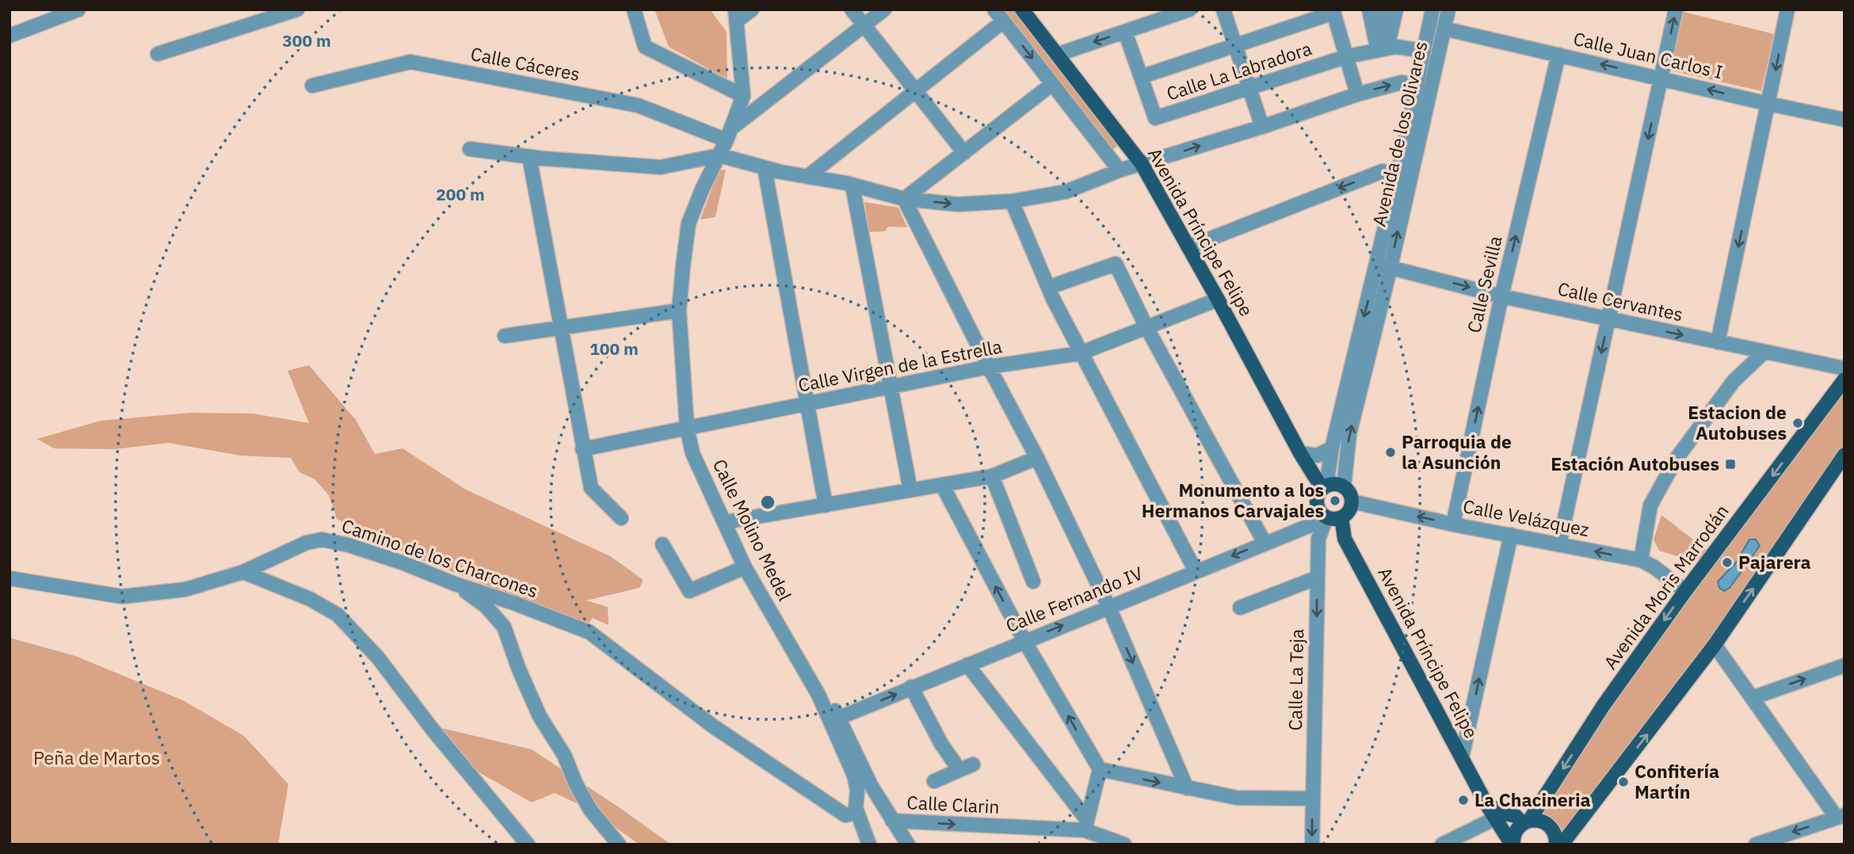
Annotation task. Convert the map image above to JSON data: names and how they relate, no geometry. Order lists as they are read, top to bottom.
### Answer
{
  "streets": {
    "main road": ["Avenida Príncipe Felipe", "Avenida Moris Marrodán"],
    "street": [
      "Calle Juan Carlos I",
      "Calle Cáceres",
      "Calle La Labradora",
      "Avenida de los Olivares",
      "Calle Sevilla",
      "Calle Cervantes",
      "Calle Virgen de la Estrella",
      "Calle Velázquez",
      "Calle Molino Medel",
      "Camino de los Charcones",
      "Calle Fernando IV",
      "Calle La Teja",
      "Calle Clarin"
    ]
  },
  "crossings": [
    ["Calle Juan Carlos I", "Avenida de los Olivares"],
    ["Calle Juan Carlos I", "Calle Sevilla"],
    ["Calle Cáceres", "Calle Molino Medel"],
    ["Calle La Labradora", "Avenida de los Olivares"],
    ["Avenida de los Olivares", "Avenida Príncipe Felipe"],
    ["Avenida de los Olivares", "Calle Cervantes"],
    ["Avenida de los Olivares", "Calle Velázquez"],
    ["Avenida de los Olivares", "Calle Fernando IV"],
    ["Avenida de los Olivares", "Calle La Teja"],
    ["Avenida Príncipe Felipe", "Calle Virgen de la Estrella"],
    ["Avenida Príncipe Felipe", "Calle Velázquez"],
    ["Avenida Príncipe Felipe", "Avenida Moris Marrodán"],
    ["Avenida Príncipe Felipe", "Calle Fernando IV"],
    ["Avenida Príncipe Felipe", "Calle La Teja"],
    ["Calle Sevilla", "Calle Cervantes"],
    ["Calle Sevilla", "Calle Velázquez"],
    ["Calle Cervantes", "Avenida Moris Marrodán"],
    ["Calle Virgen de la Estrella", "Calle Molino Medel"],
    ["Calle Velázquez", "Avenida Moris Marrodán"],
    ["Calle Velázquez", "Calle Fernando IV"],
    ["Calle Velázquez", "Calle La Teja"],
    ["Calle Molino Medel", "Camino de los Charcones"],
    ["Calle Molino Medel", "Calle Clarin"],
    ["Calle Fernando IV", "Calle La Teja"],
    ["Calle Fernando IV", "Calle Clarin"]
  ],
  "one_way": [
    "Calle Juan Carlos I",
    "Calle Cervantes",
    "Calle Velázquez",
    "Calle La Teja",
    "Calle Clarin"
  ],
  "parks": ["Peña de Martos"],
  "places": {
    "other": [
      "Estacion de Autobuses",
      "Parroquia de la Asunción",
      "Monumento a los Hermanos Carvajales",
      "Pajarera",
      "Confitería Martín",
      "La Chacineria"
    ],
    "transit": ["Estación Autobuses"]
  },
  "rings": ["300 m", "200 m", "100 m"]
}
